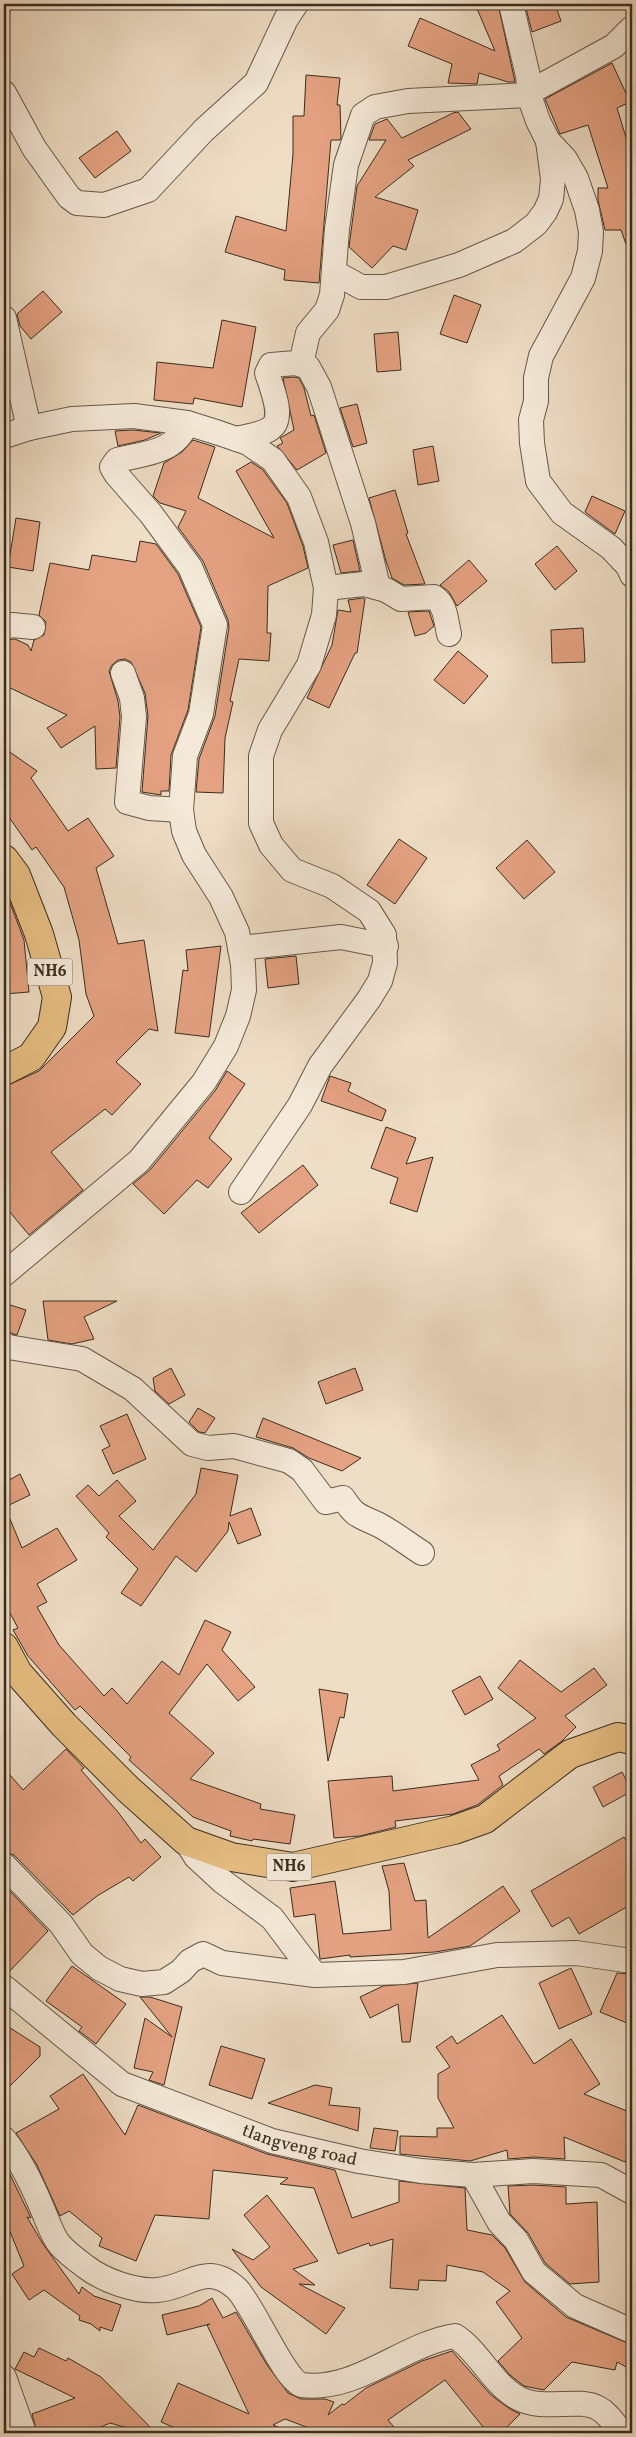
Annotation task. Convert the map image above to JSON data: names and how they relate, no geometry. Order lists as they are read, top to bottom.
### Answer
{
  "streets": {
    "highway": ["NH6"],
    "street": ["tlangveng road"]
  }
}
